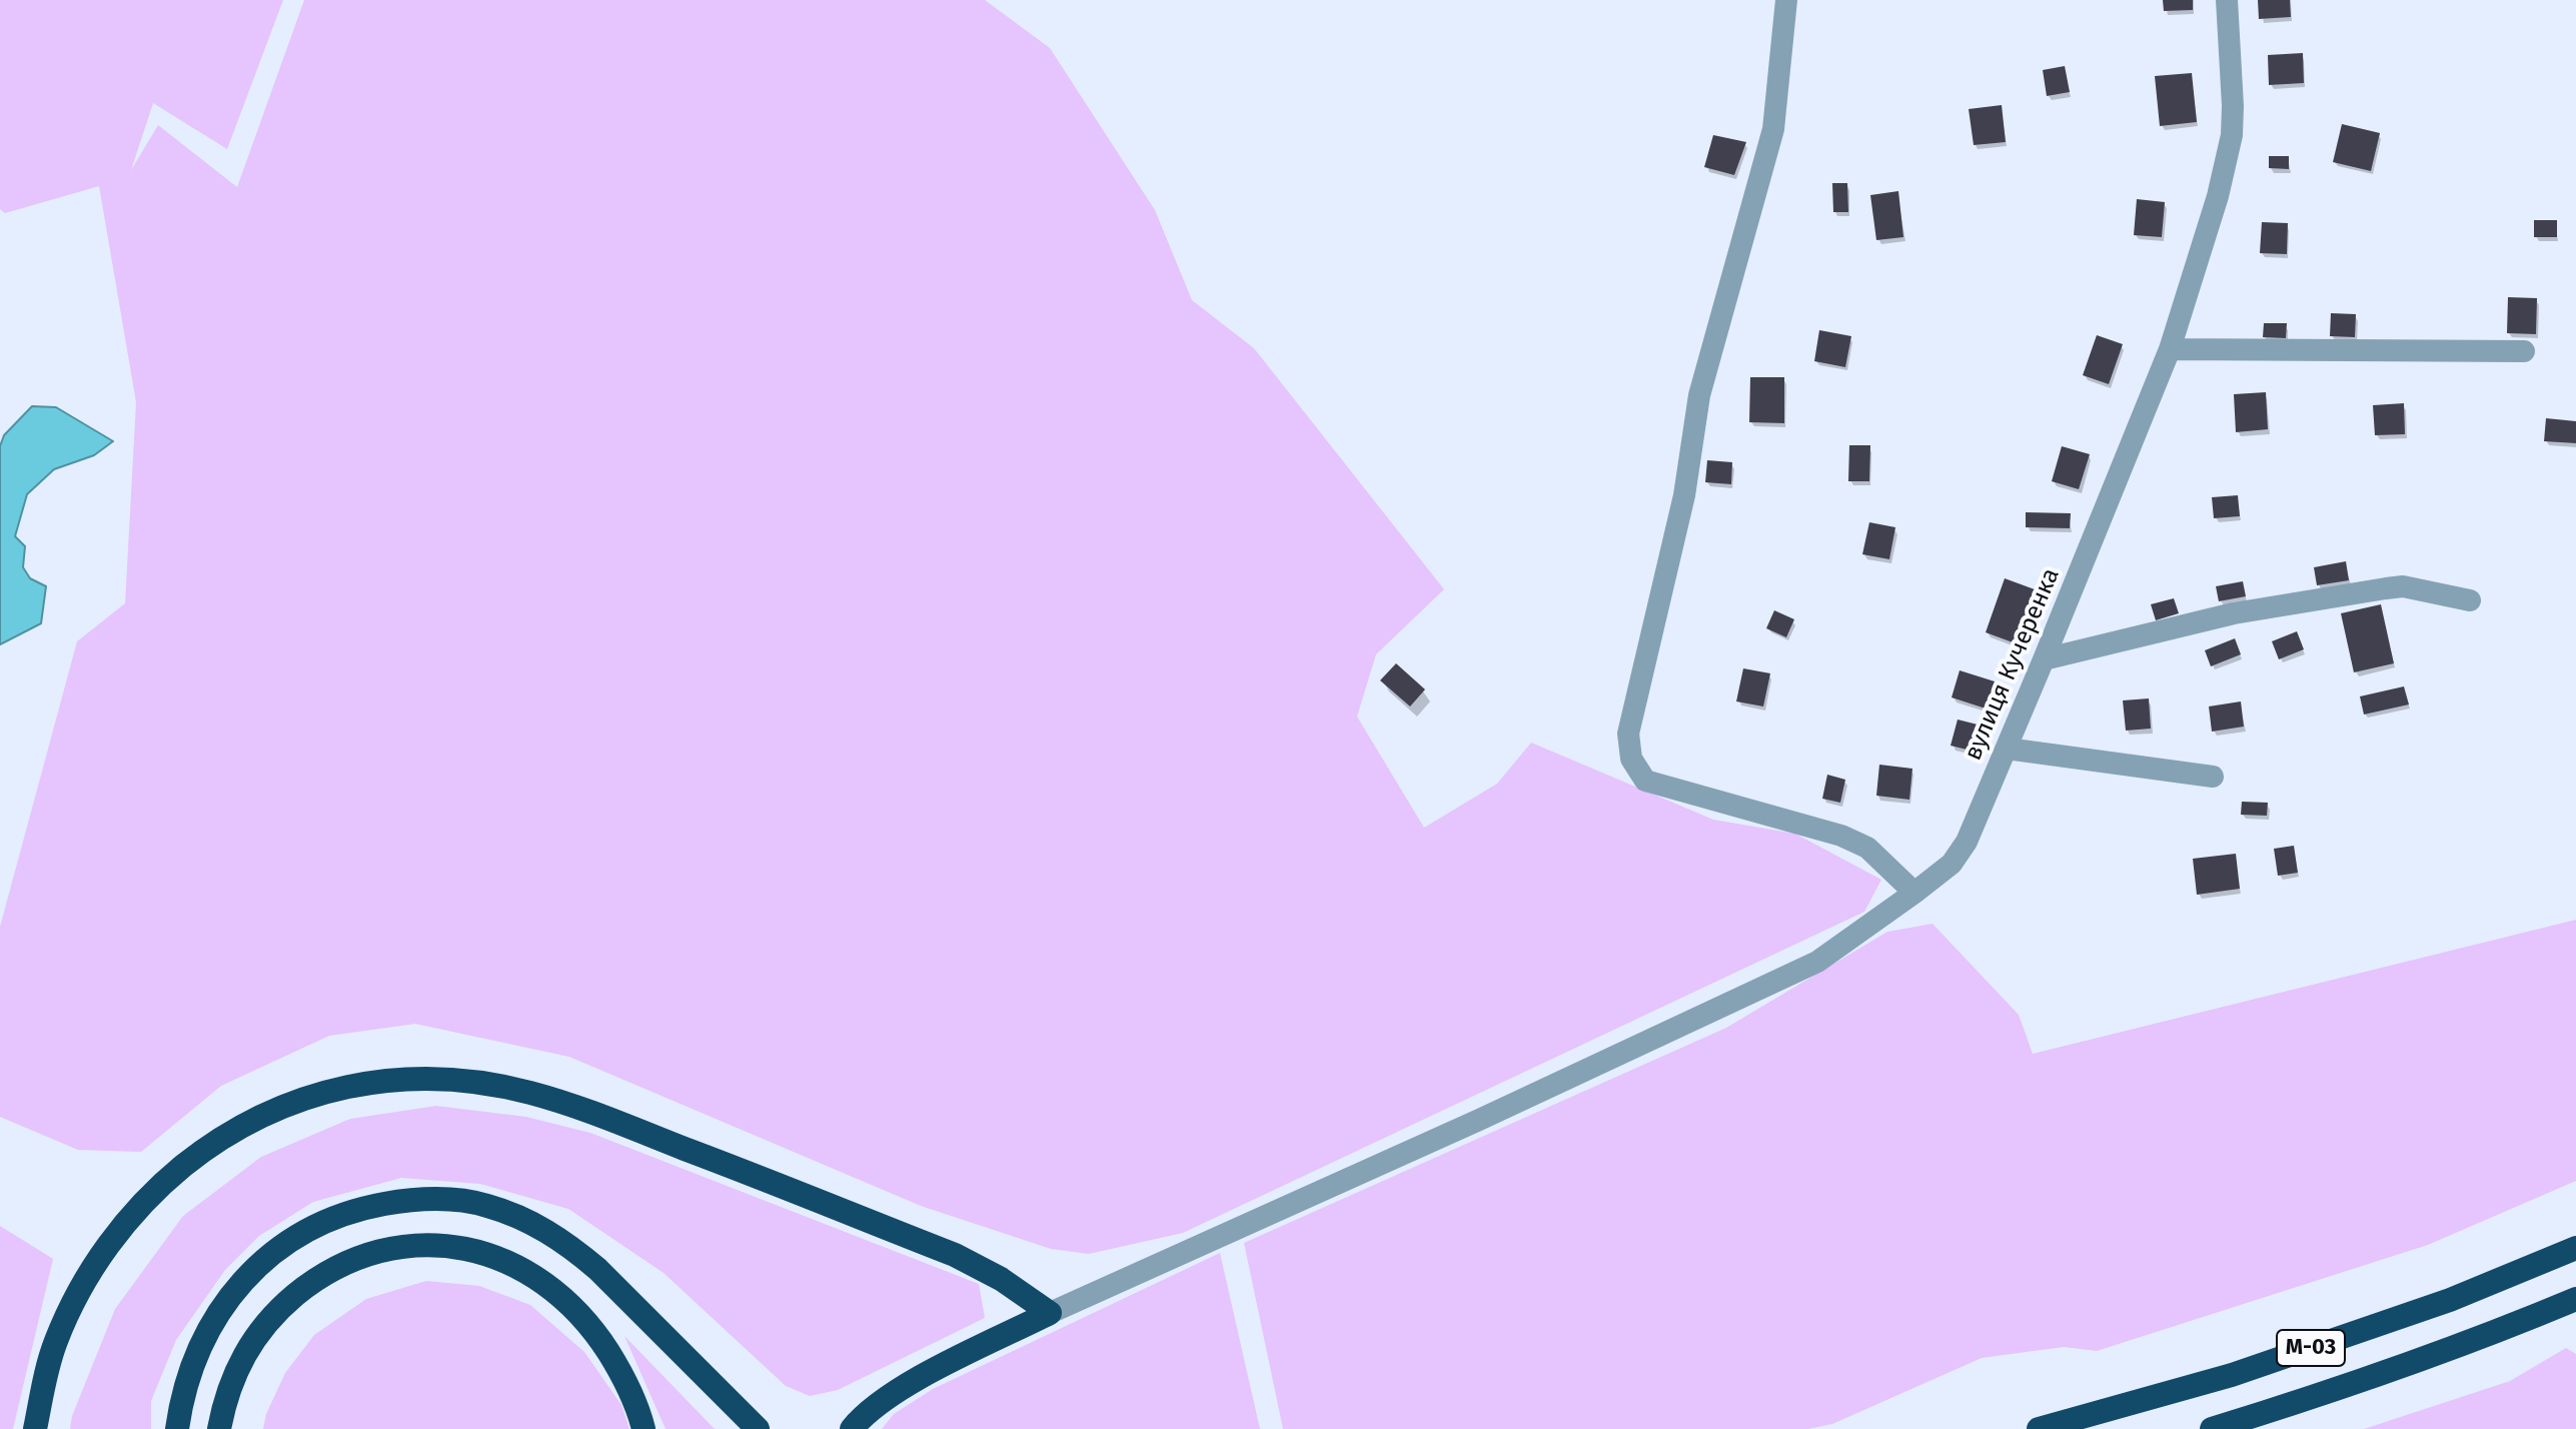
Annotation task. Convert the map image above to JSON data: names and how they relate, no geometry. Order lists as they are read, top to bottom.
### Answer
{
  "streets": {
    "highway": ["М-03"],
    "street": ["вулиця Кучеренка"]
  }
}
